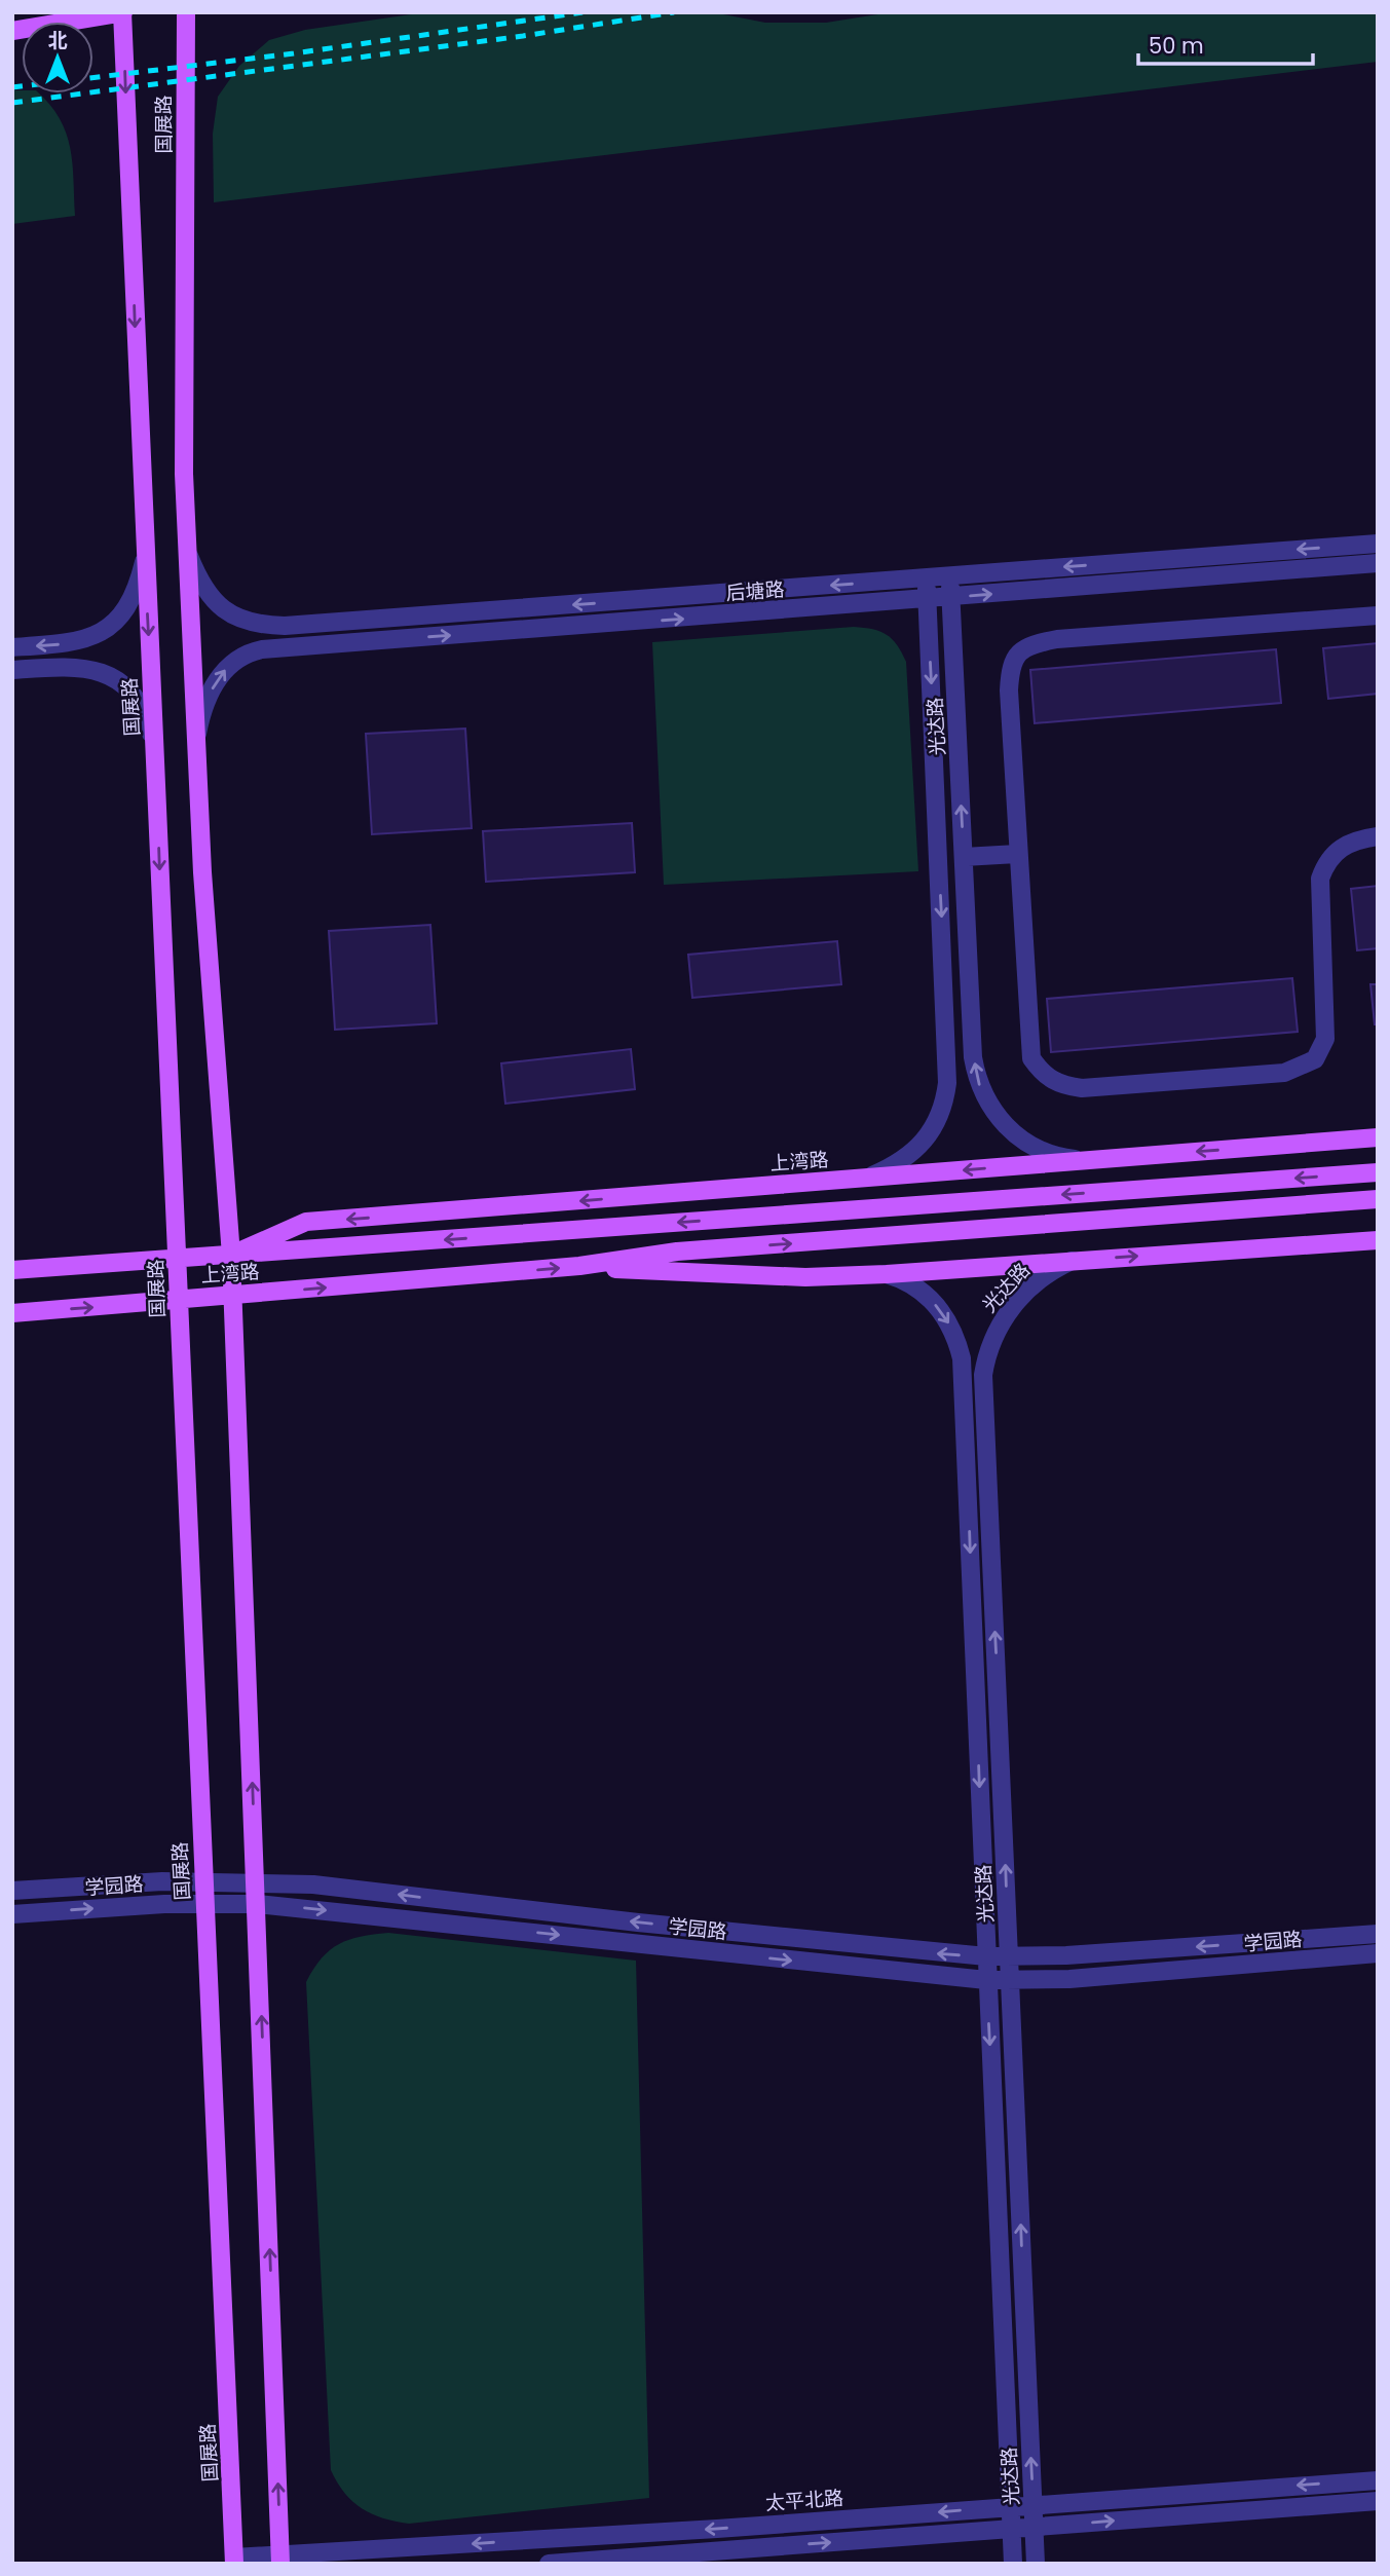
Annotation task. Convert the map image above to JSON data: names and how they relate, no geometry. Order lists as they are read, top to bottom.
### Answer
{
  "streets": {
    "main road": ["国展路", "上湾路"],
    "street": [
      "后塘路",
      "光达路",
      "学园路",
      "太平北路"
    ]
  },
  "crossings": [
    ["国展路", "后塘路"],
    ["国展路", "上湾路"],
    ["国展路", "学园路"],
    ["国展路", "太平北路"],
    ["后塘路", "光达路"],
    ["光达路", "上湾路"],
    ["光达路", "学园路"],
    ["光达路", "太平北路"]
  ],
  "scale_bar": "50 m",
  "north": "top"
}
